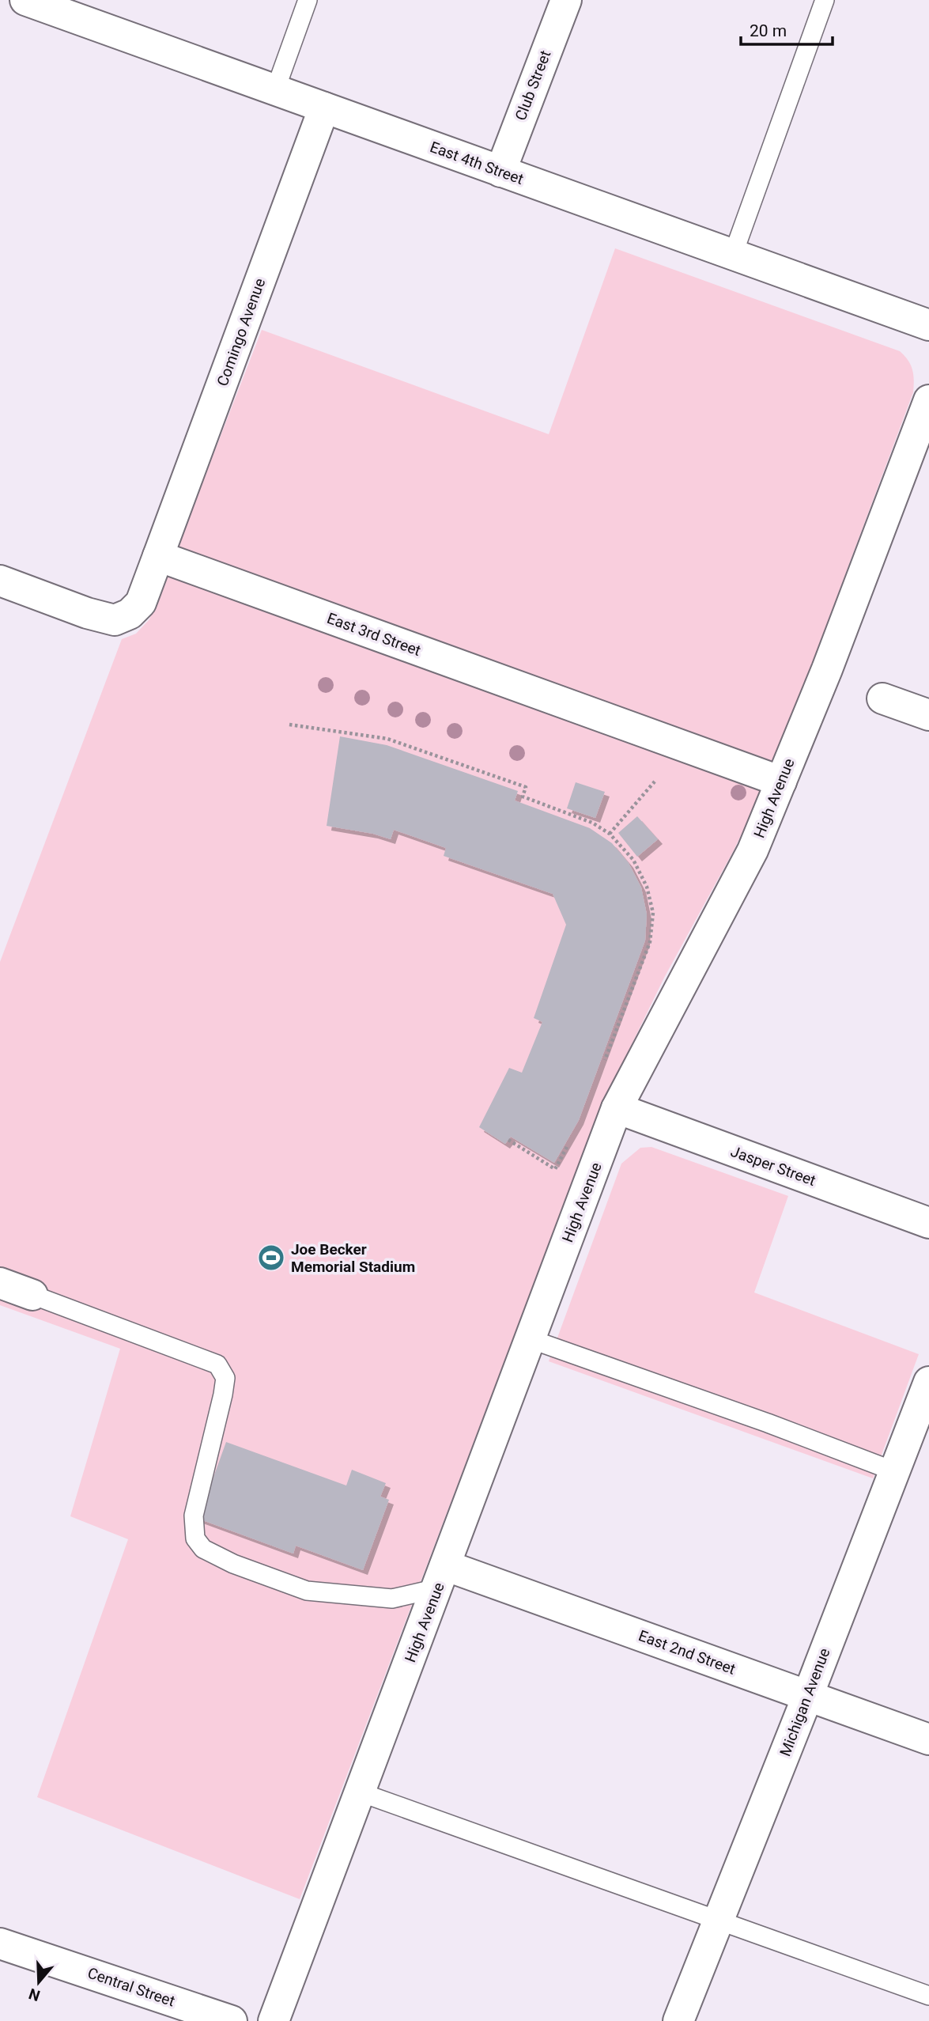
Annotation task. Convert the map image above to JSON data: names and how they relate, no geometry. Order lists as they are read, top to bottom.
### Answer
{
  "streets": {
    "street": [
      "Club Street",
      "East 4th Street",
      "Comingo Avenue",
      "East 3rd Street",
      "High Avenue",
      "Jasper Street",
      "East 2nd Street",
      "Michigan Avenue",
      "Central Street"
    ]
  },
  "crossings": [
    ["Club Street", "East 4th Street"],
    ["East 4th Street", "Comingo Avenue"],
    ["Comingo Avenue", "East 3rd Street"],
    ["East 3rd Street", "High Avenue"],
    ["High Avenue", "Jasper Street"],
    ["High Avenue", "East 2nd Street"],
    ["East 2nd Street", "Michigan Avenue"]
  ],
  "places": {
    "sports": ["Joe Becker Memorial Stadium"]
  },
  "scale_bar": "20 m",
  "north": "bottom"
}
